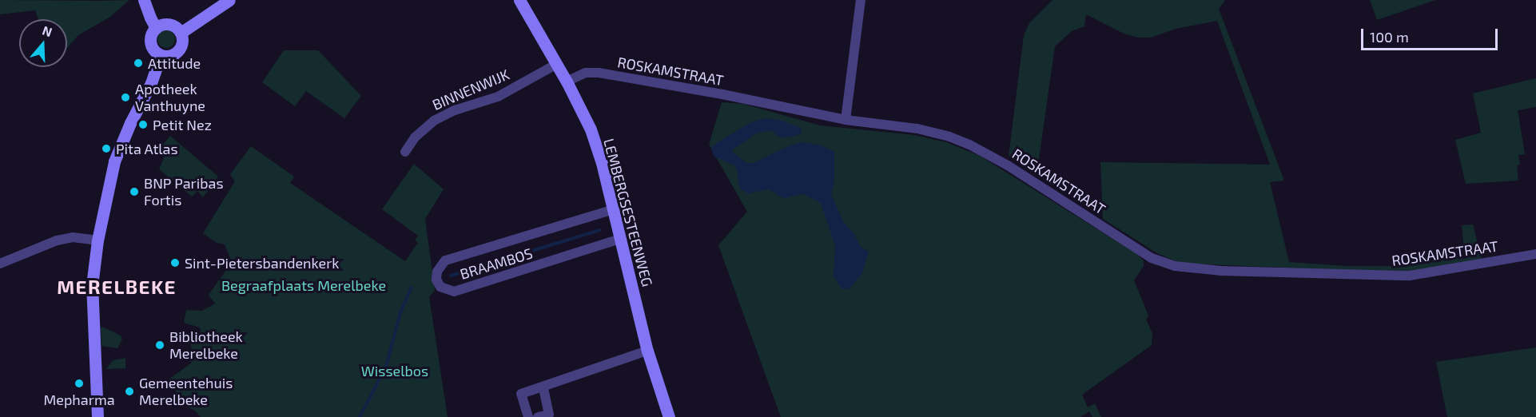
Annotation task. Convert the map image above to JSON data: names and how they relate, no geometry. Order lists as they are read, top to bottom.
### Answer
{
  "streets": {
    "main road": ["LEMBERGSESTEENWEG"],
    "street": ["ROSKAMSTRAAT", "BINNENWIJK", "BRAAMBOS"]
  },
  "crossings": [
    ["ROSKAMSTRAAT", "LEMBERGSESTEENWEG"],
    ["BINNENWIJK", "LEMBERGSESTEENWEG"],
    ["LEMBERGSESTEENWEG", "BRAAMBOS"]
  ],
  "districts": ["MERELBEKE"],
  "parks": ["Begraafplaats Merelbeke", "Wisselbos"],
  "places": [
    "Attitude",
    "Apotheek Vanthuyne",
    "Petit Nez",
    "Pita Atlas",
    "BNP Paribas Fortis",
    "Sint-Pietersbandenkerk",
    "Bibliotheek Merelbeke",
    "Mepharma",
    "Gemeentehuis Merelbeke"
  ],
  "scale_bar": "100 m",
  "north": "top"
}
